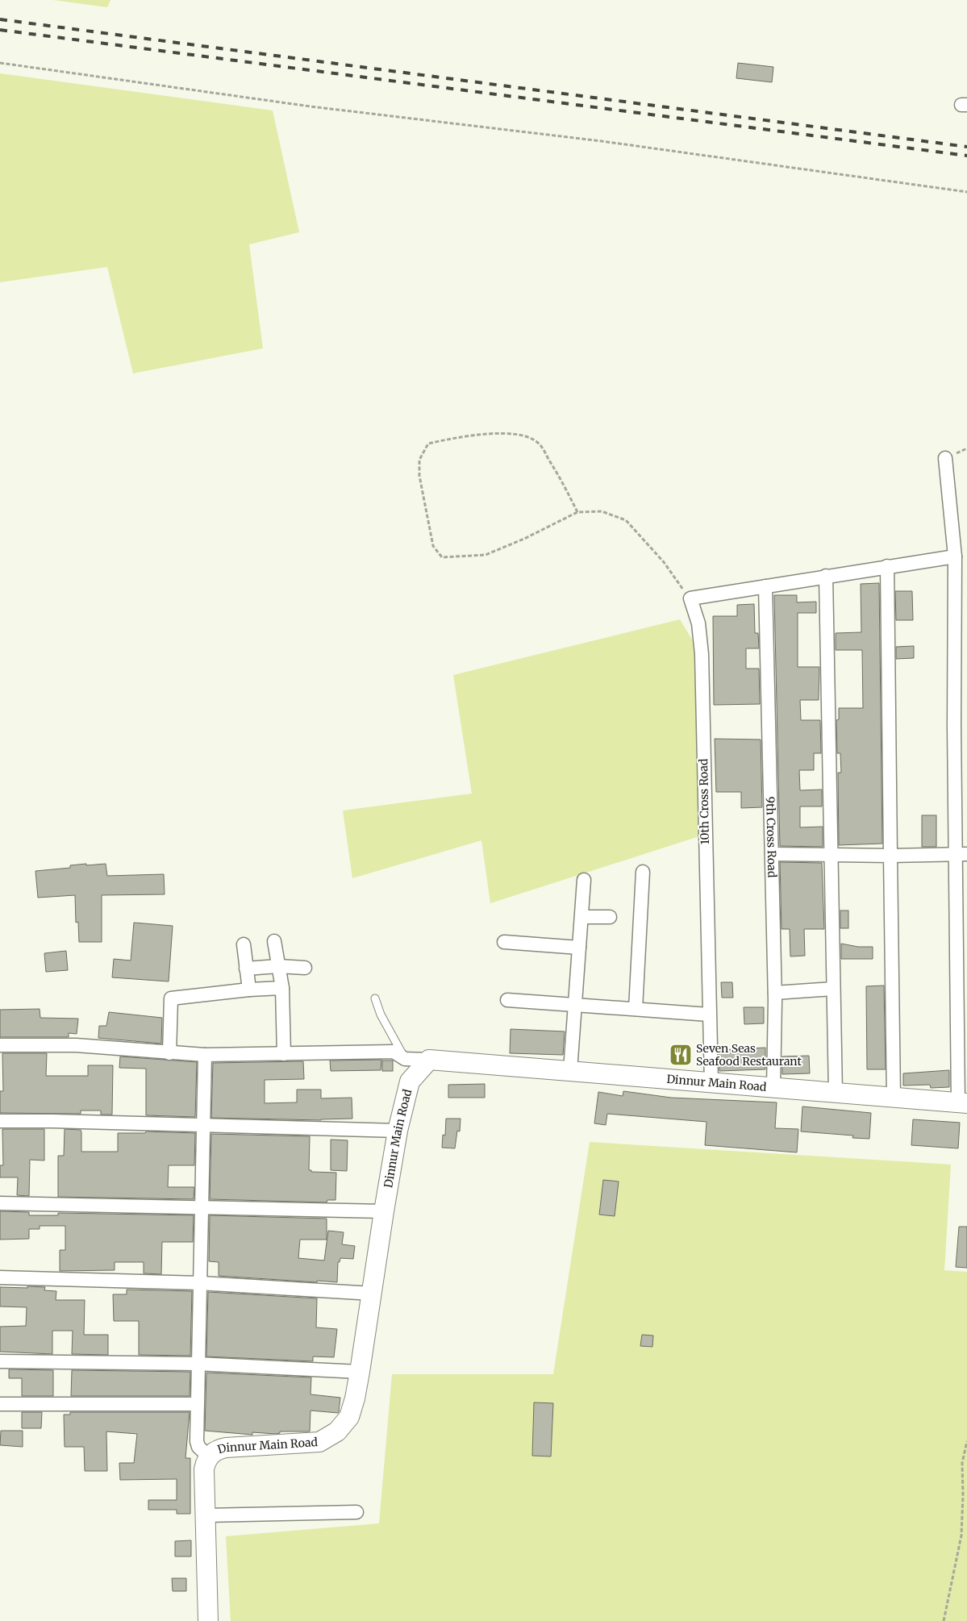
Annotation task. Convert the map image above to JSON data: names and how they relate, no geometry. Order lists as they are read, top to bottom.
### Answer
{
  "streets": {
    "street": ["10th Cross Road", "9th Cross Road", "Dinnur Main Road"]
  },
  "crossings": [
    ["10th Cross Road", "Dinnur Main Road"],
    ["9th Cross Road", "Dinnur Main Road"]
  ],
  "places": {
    "restaurant": ["Seven Seas Seafood Restaurant"]
  }
}
